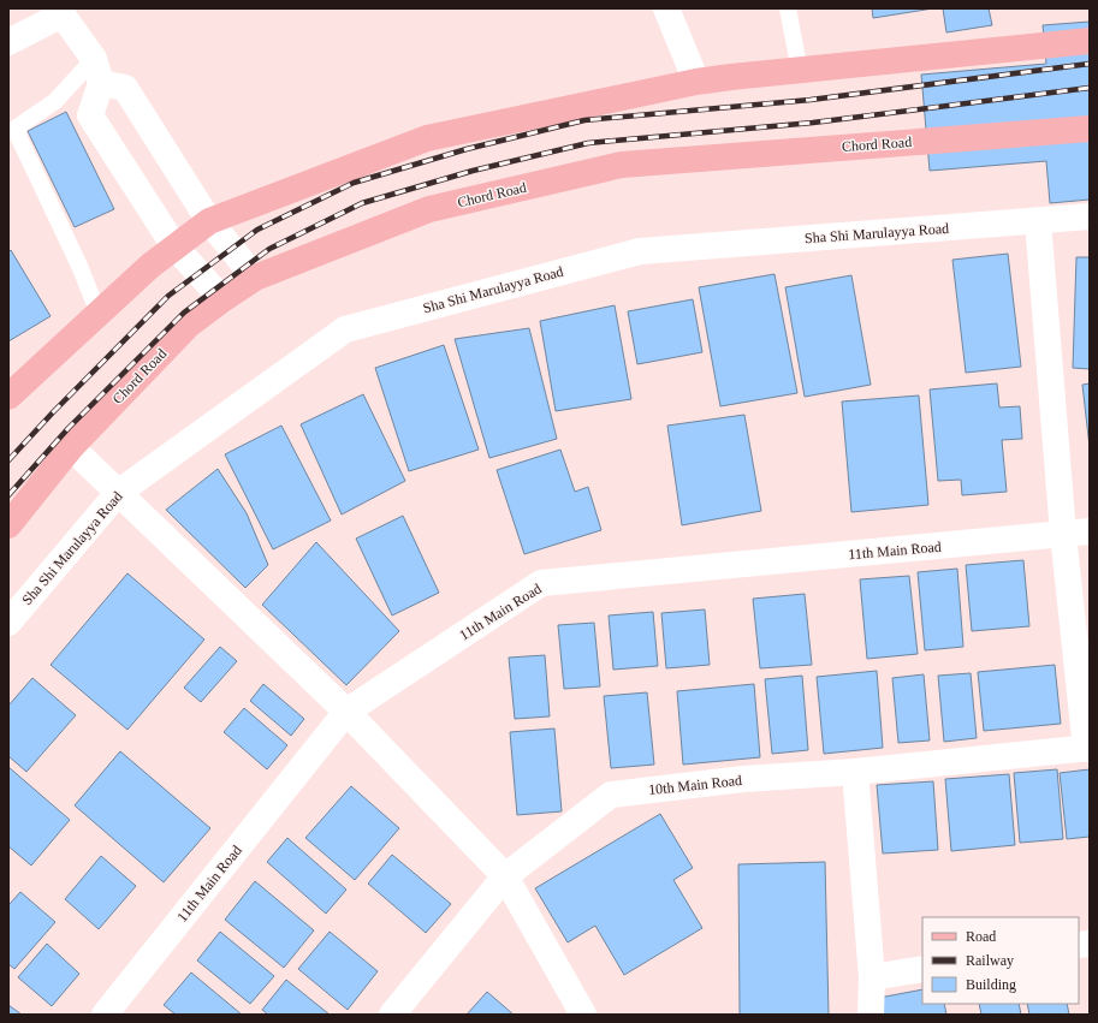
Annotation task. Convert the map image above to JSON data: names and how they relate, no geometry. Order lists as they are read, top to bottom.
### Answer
{
  "streets": {
    "main road": ["Chord Road"],
    "street": ["Sha Shi Marulayya Road", "11th Main Road", "10th Main Road"]
  },
  "legend": ["Road", "Railway", "Building"]
}
